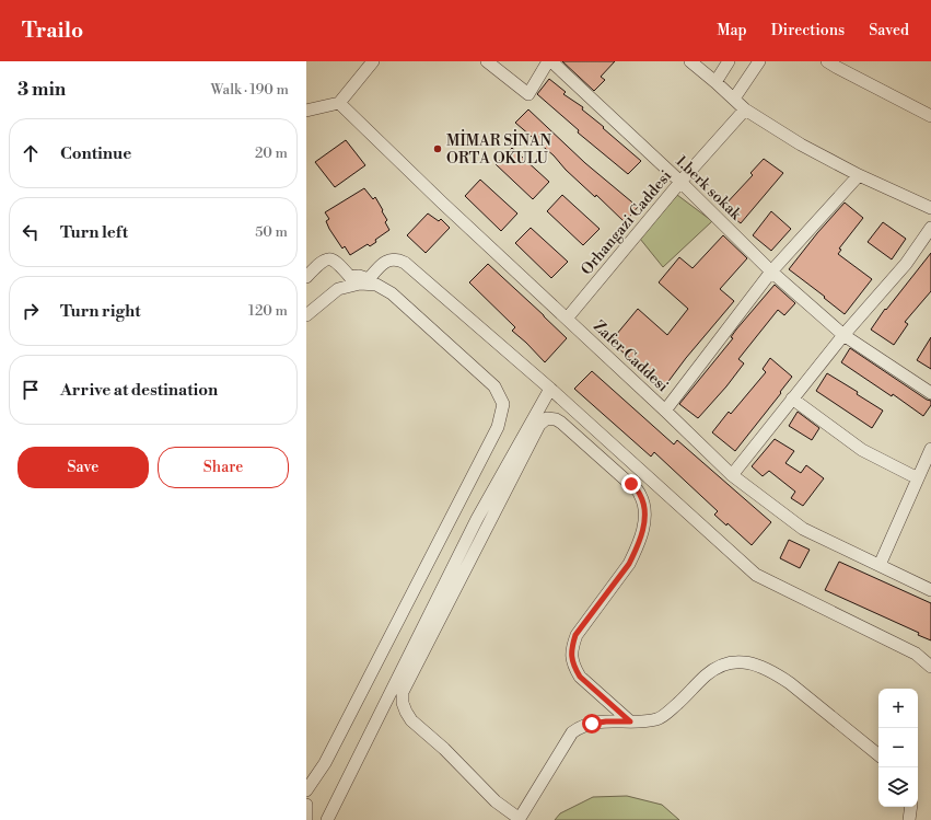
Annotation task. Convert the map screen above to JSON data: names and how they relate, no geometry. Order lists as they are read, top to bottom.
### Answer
{
  "streets": {
    "street": ["1.berk sokak", "Orhangazi Caddesi", "Zafer Caddesi"]
  },
  "crossings": [
    ["1.berk sokak", "Orhangazi Caddesi"],
    ["Orhangazi Caddesi", "Zafer Caddesi"]
  ],
  "places": ["MİMAR SİNAN ORTA OKULU"],
  "page": {
    "header": "Trailo",
    "nav": ["Map", "Directions", "Saved"],
    "heading": ["3 min", "Walk · 190 m"],
    "list": [
      ["Continue", "20 m"],
      ["Turn left", "50 m"],
      ["Turn right", "120 m"],
      "Arrive at destination"
    ],
    "buttons": ["Save", "Share"],
    "map_buttons": ["+", "−"]
  }
}
